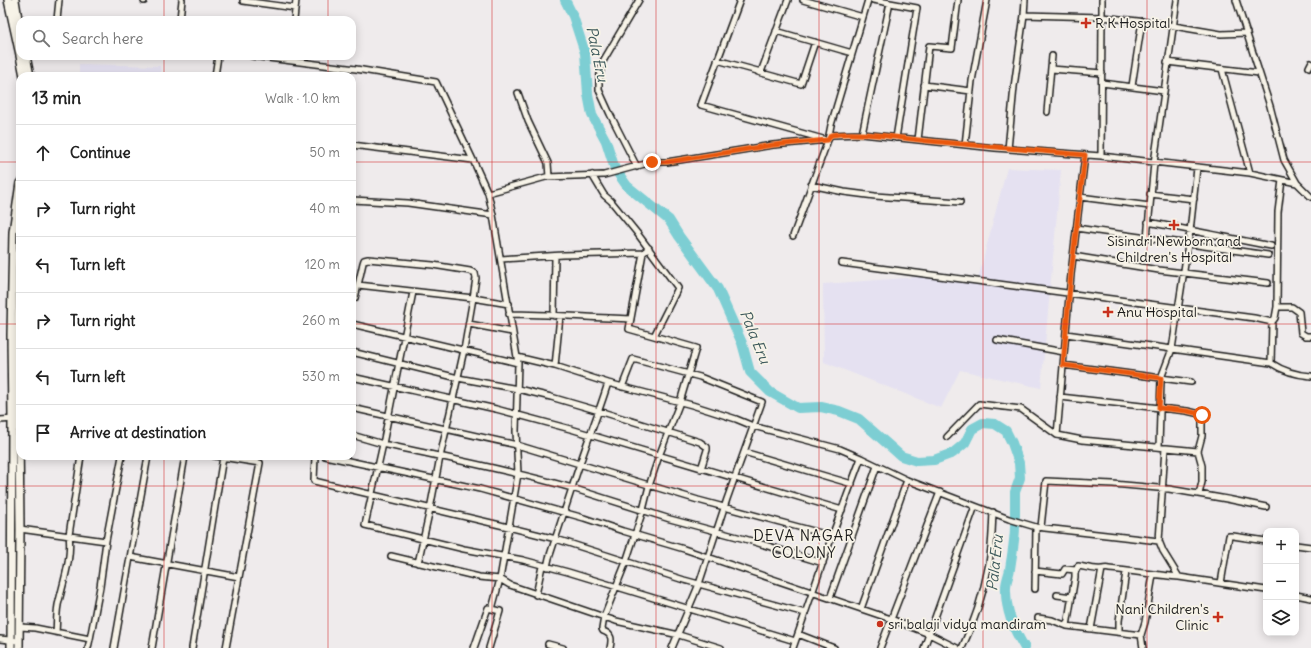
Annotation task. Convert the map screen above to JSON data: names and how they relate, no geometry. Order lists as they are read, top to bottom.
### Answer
{
  "districts": ["DEVA NAGAR COLONY"],
  "water": ["Pala Eru"],
  "places": {
    "health": [
      "R K Hospital",
      "Sisindri Newborn and Children's Hospital",
      "Anu Hospital",
      "Nani Children's Clinic"
    ],
    "other": ["sri balaji vidya mandiram"]
  },
  "page": {
    "search": "Search here",
    "heading": ["13 min", "Walk · 1.0 km"],
    "list": [
      ["Continue", "50 m"],
      ["Turn right", "40 m"],
      ["Turn left", "120 m"],
      ["Turn right", "260 m"],
      ["Turn left", "530 m"],
      "Arrive at destination"
    ],
    "map_buttons": ["+", "−"]
  }
}
